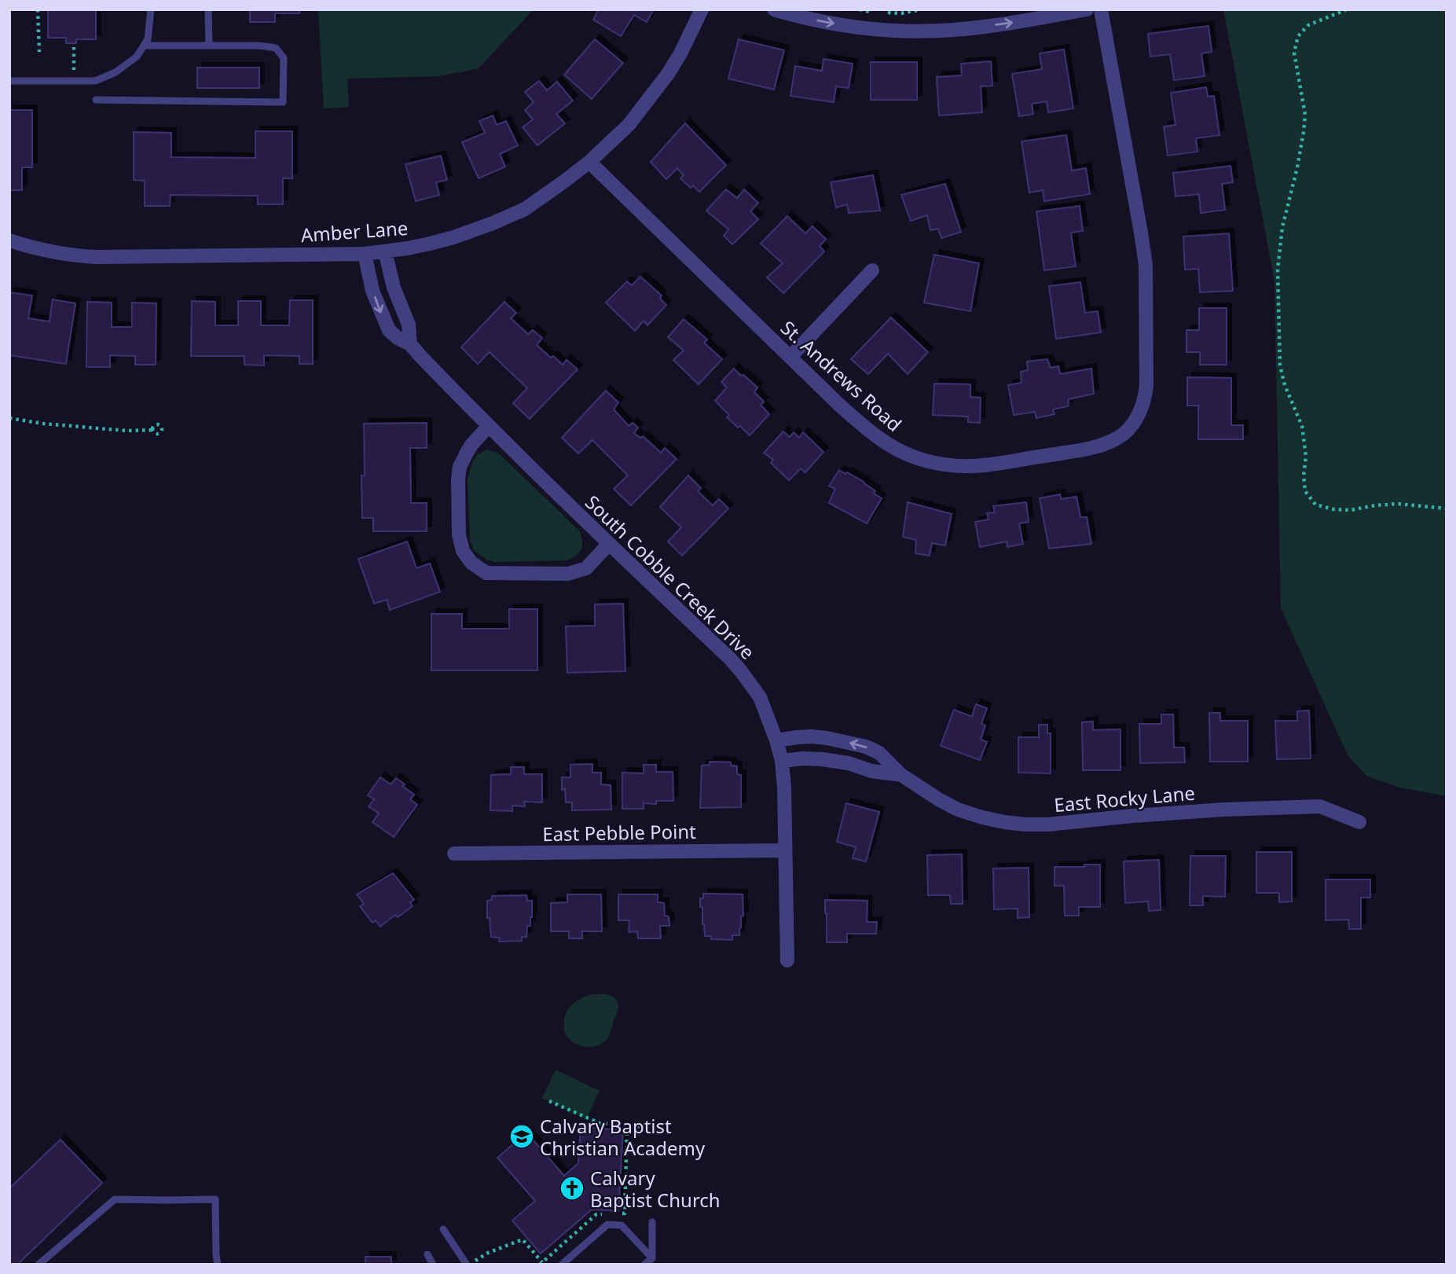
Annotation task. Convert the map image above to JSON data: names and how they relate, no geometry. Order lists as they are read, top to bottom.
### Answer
{
  "streets": {
    "street": [
      "Amber Lane",
      "St. Andrews Road",
      "South Cobble Creek Drive",
      "East Rocky Lane",
      "East Pebble Point"
    ]
  },
  "crossings": [
    ["Amber Lane", "St. Andrews Road"],
    ["Amber Lane", "South Cobble Creek Drive"],
    ["South Cobble Creek Drive", "East Rocky Lane"],
    ["South Cobble Creek Drive", "East Pebble Point"]
  ],
  "places": {
    "school or university": ["Calvary Baptist Christian Academy"],
    "church": ["Calvary Baptist Church"]
  }
}
